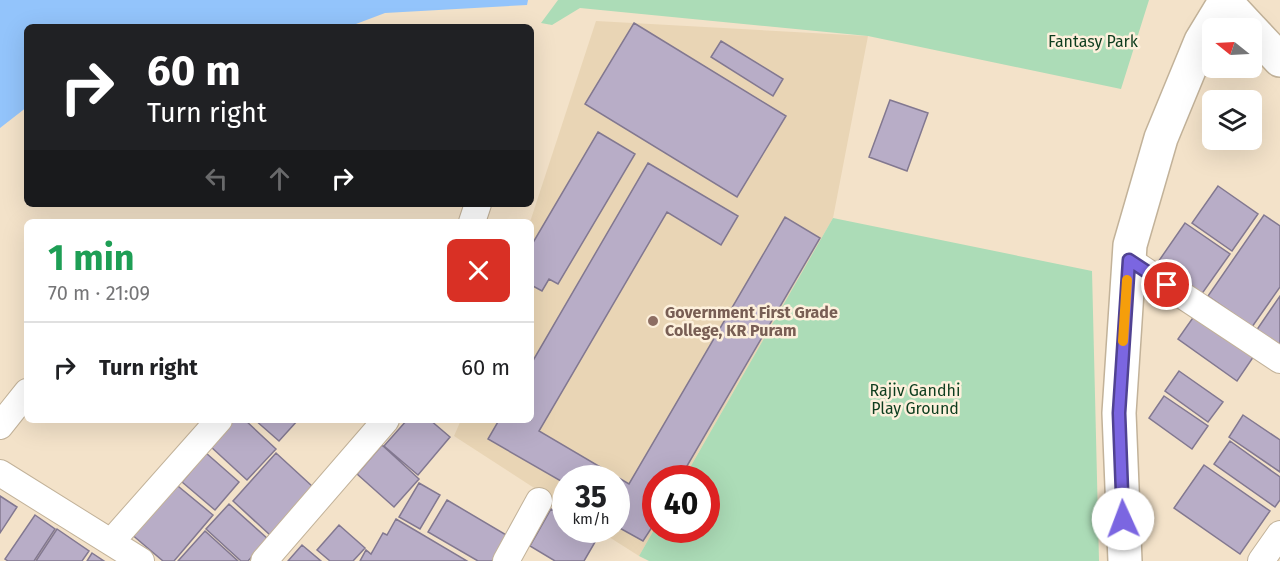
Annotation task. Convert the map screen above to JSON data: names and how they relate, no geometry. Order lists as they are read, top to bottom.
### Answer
{
  "parks": ["Fantasy Park", "Rajiv Gandhi Play Ground"],
  "places": ["Government First Grade College, KR Puram"],
  "north": "left",
  "page": {
    "turn": ["60 m", "Turn right"],
    "heading": ["1 min", "70 m · 21:09"],
    "list": [
      {
        "name": "Turn right",
        "value": "60 m"
      }
    ],
    "speed": "35 km/h",
    "limit": "40"
  }
}
